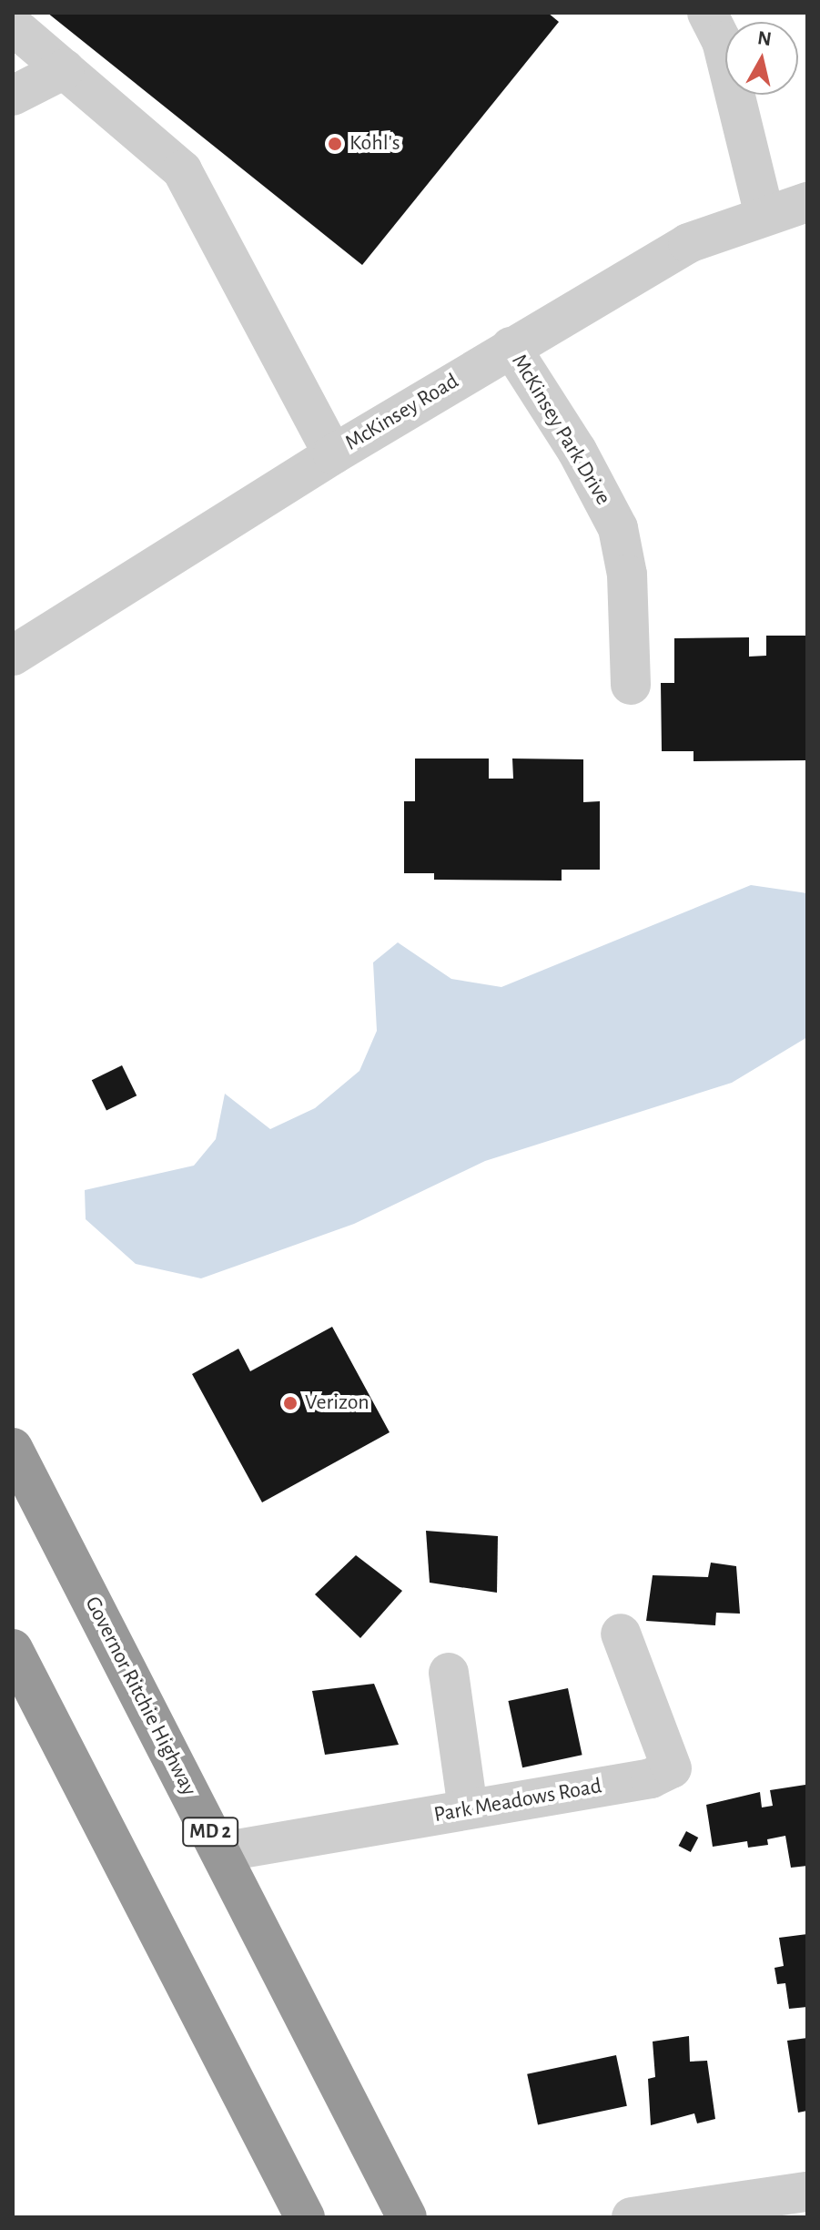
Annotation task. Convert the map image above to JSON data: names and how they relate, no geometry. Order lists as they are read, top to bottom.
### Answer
{
  "streets": {
    "highway": ["Governor Ritchie Highway", "MD 2"],
    "street": ["McKinsey Road", "McKinsey Park Drive", "Park Meadows Road"]
  },
  "crossings": [
    ["McKinsey Road", "McKinsey Park Drive"],
    ["Governor Ritchie Highway", "Park Meadows Road"]
  ],
  "places": ["Kohl's", "Verizon"],
  "north": "top"
}
